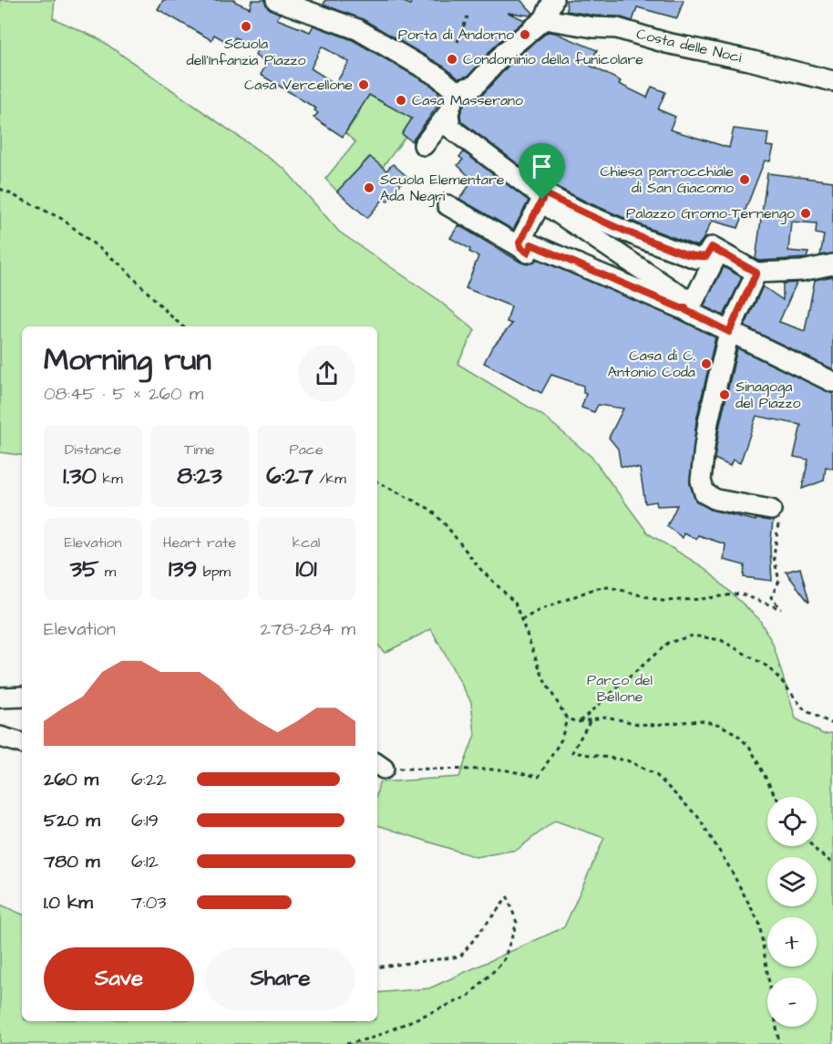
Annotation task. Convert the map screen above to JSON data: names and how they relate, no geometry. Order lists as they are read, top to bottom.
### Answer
{
  "streets": {
    "street": ["Costa delle Noci"]
  },
  "parks": ["Parco del Bellone"],
  "places": [
    "Scuola dell'Infanzia Piazzo",
    "Porta di Andorno",
    "Condominio della funicolare",
    "Casa Vercellone",
    "Casa Masserano",
    "Chiesa parrocchiale di San Giacomo",
    "Scuola Elementare Ada Negri",
    "Palazzo Gromo-Ternengo",
    "Casa di C. Antonio Coda",
    "Sinagoga del Piazzo"
  ],
  "page": {
    "heading": ["Morning run", "08:45 · 5 × 260 m"],
    "stats": [
      ["Distance", "1.30 km"],
      ["Time", "8:23"],
      ["Pace", "6:27 /km"],
      ["Elevation", "35 m"],
      ["Heart rate", "139 bpm"],
      ["kcal", "101"]
    ],
    "chart": ["Elevation", "278–284 m"],
    "list": [
      {
        "name": "260 m",
        "note": "6:22"
      },
      {
        "name": "520 m",
        "note": "6:19"
      },
      {
        "name": "780 m",
        "note": "6:12"
      },
      {
        "name": "1.0 km",
        "note": "7:03"
      }
    ],
    "map_buttons": ["+", "−"],
    "buttons": ["Save", "Share"]
  }
}
